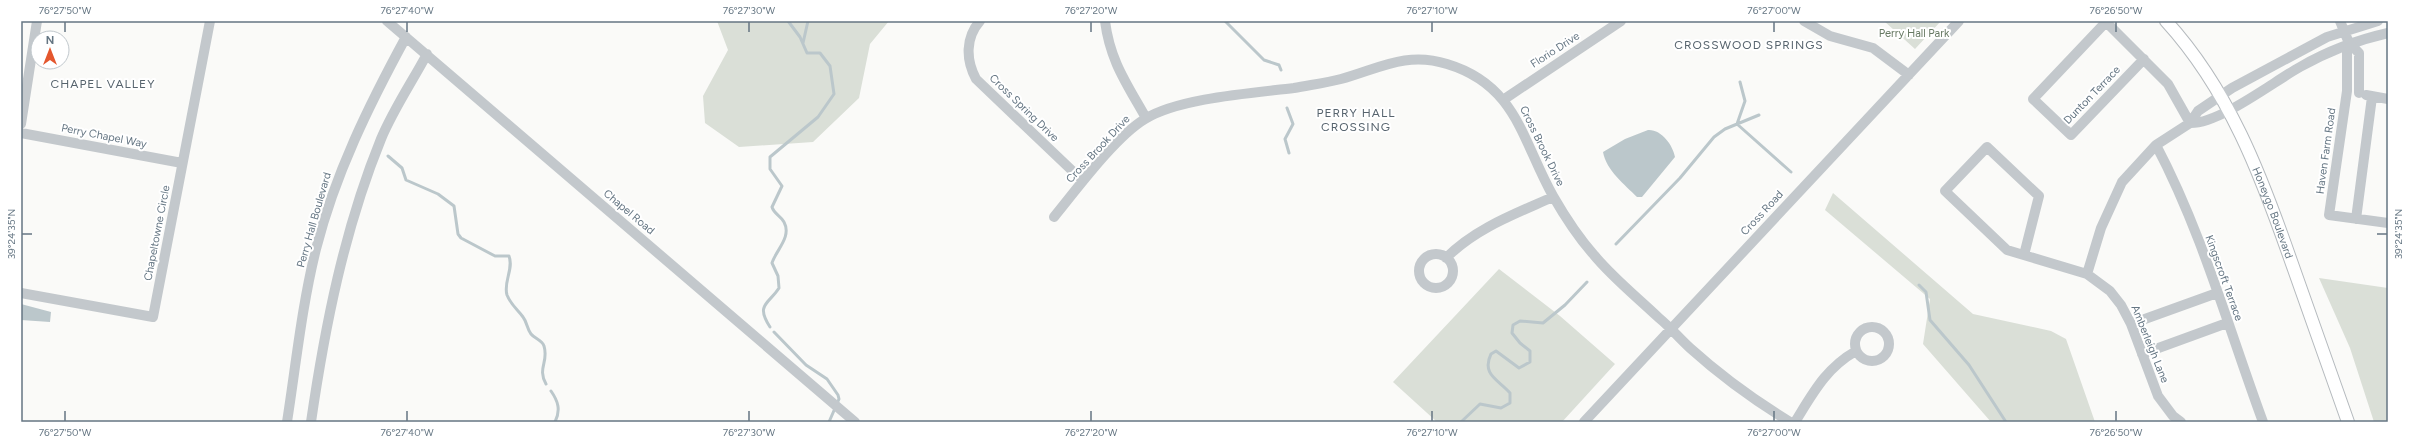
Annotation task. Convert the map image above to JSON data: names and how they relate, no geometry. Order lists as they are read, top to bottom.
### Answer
{
  "streets": {
    "main road": ["Honeygo Boulevard"],
    "street": [
      "Florio Drive",
      "Dunton Terrace",
      "Cross Spring Drive",
      "Perry Chapel Way",
      "Cross Brook Drive",
      "Haven Farm Road",
      "Chapel Road",
      "Cross Road",
      "Perry Hall Boulevard",
      "Chapeltowne Circle",
      "Kingscroft Terrace",
      "Amberleigh Lane"
    ]
  },
  "crossings": [
    ["Florio Drive", "Cross Brook Drive"],
    ["Cross Spring Drive", "Cross Brook Drive"],
    ["Perry Chapel Way", "Chapeltowne Circle"],
    ["Cross Brook Drive", "Cross Road"],
    ["Chapel Road", "Perry Hall Boulevard"]
  ],
  "districts": ["CROSSWOOD SPRINGS", "CHAPEL VALLEY", "PERRY HALL CROSSING"],
  "parks": ["Perry Hall Park"],
  "north": "top",
  "coordinates": [
    "76°27'50\"W",
    "76°27'40\"W",
    "76°27'30\"W",
    "76°27'20\"W",
    "76°27'10\"W",
    "76°27'00\"W",
    "76°26'50\"W",
    "39°24'35\"N"
  ]
}
